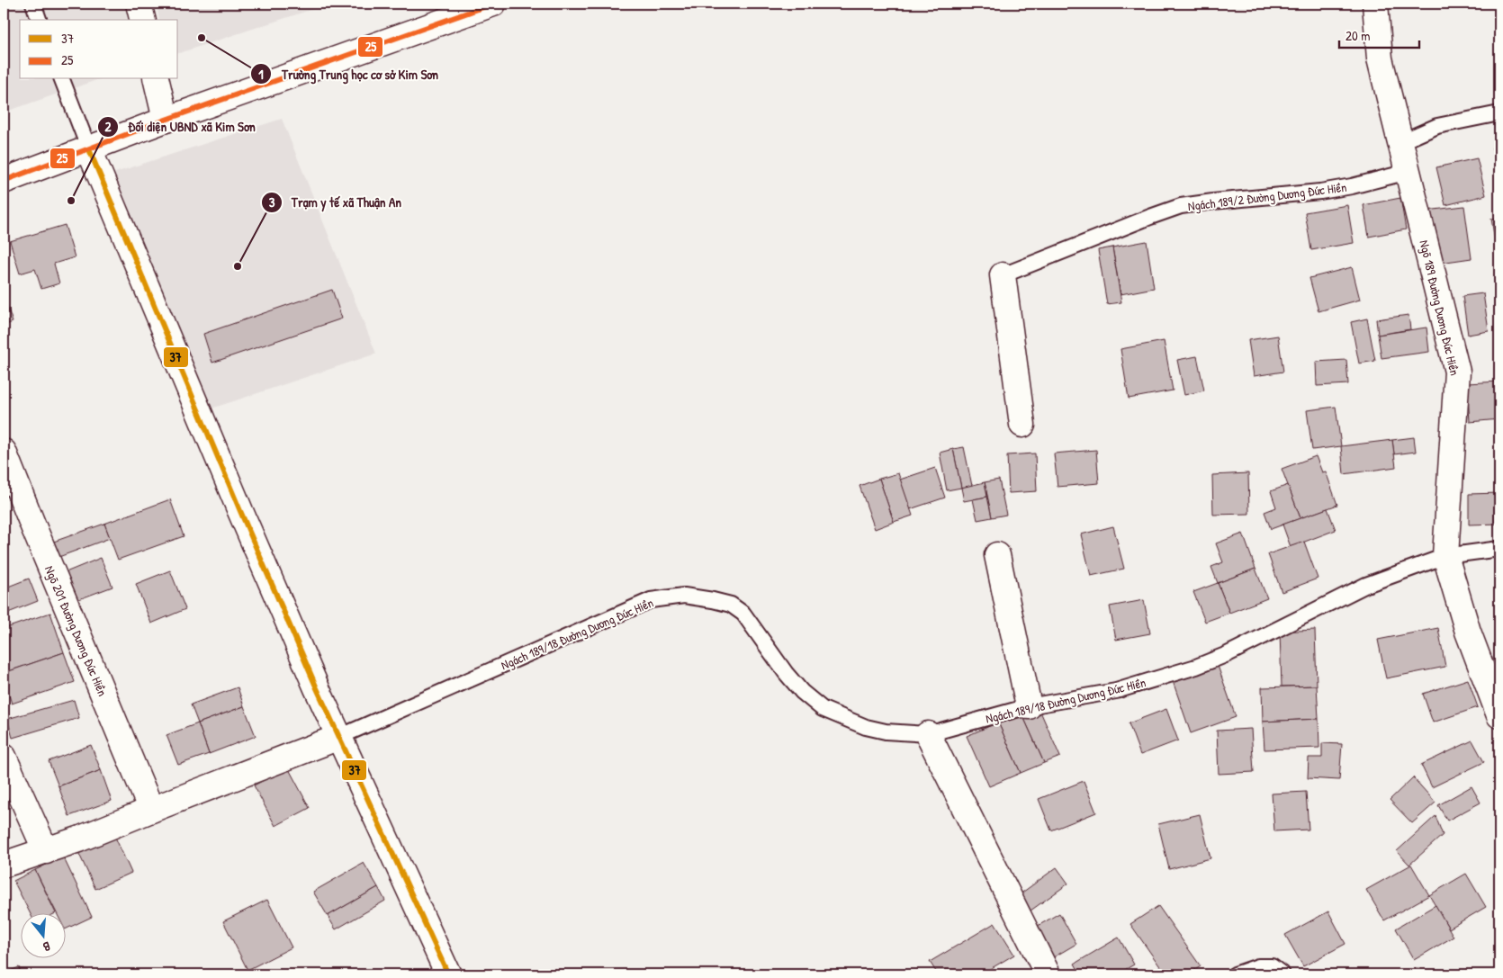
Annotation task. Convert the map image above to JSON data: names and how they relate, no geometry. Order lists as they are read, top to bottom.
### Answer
{
  "streets": {
    "main road": ["Ngõ 189 Đường Dương Đức Hiền", "Ngõ 201 Đường Dương Đức Hiền"],
    "lane": ["Ngách 189/2 Đường Dương Đức Hiền", "Ngách 189/18 Đường Dương Đức Hiền"]
  },
  "crossings": [
    ["Ngách 189/2 Đường Dương Đức Hiền", "Ngõ 189 Đường Dương Đức Hiền"],
    ["Ngõ 189 Đường Dương Đức Hiền", "Ngách 189/18 Đường Dương Đức Hiền"]
  ],
  "places": ["Trường Trung học cơ sở Kim Sơn", "Đối diện UBND xã Kim Sơn", "Trạm y tế xã Thuận An"],
  "lines": ["transit line 25", "transit line 37"],
  "legend": ["37", "25"],
  "scale_bar": "20 m",
  "north": "bottom"
}
